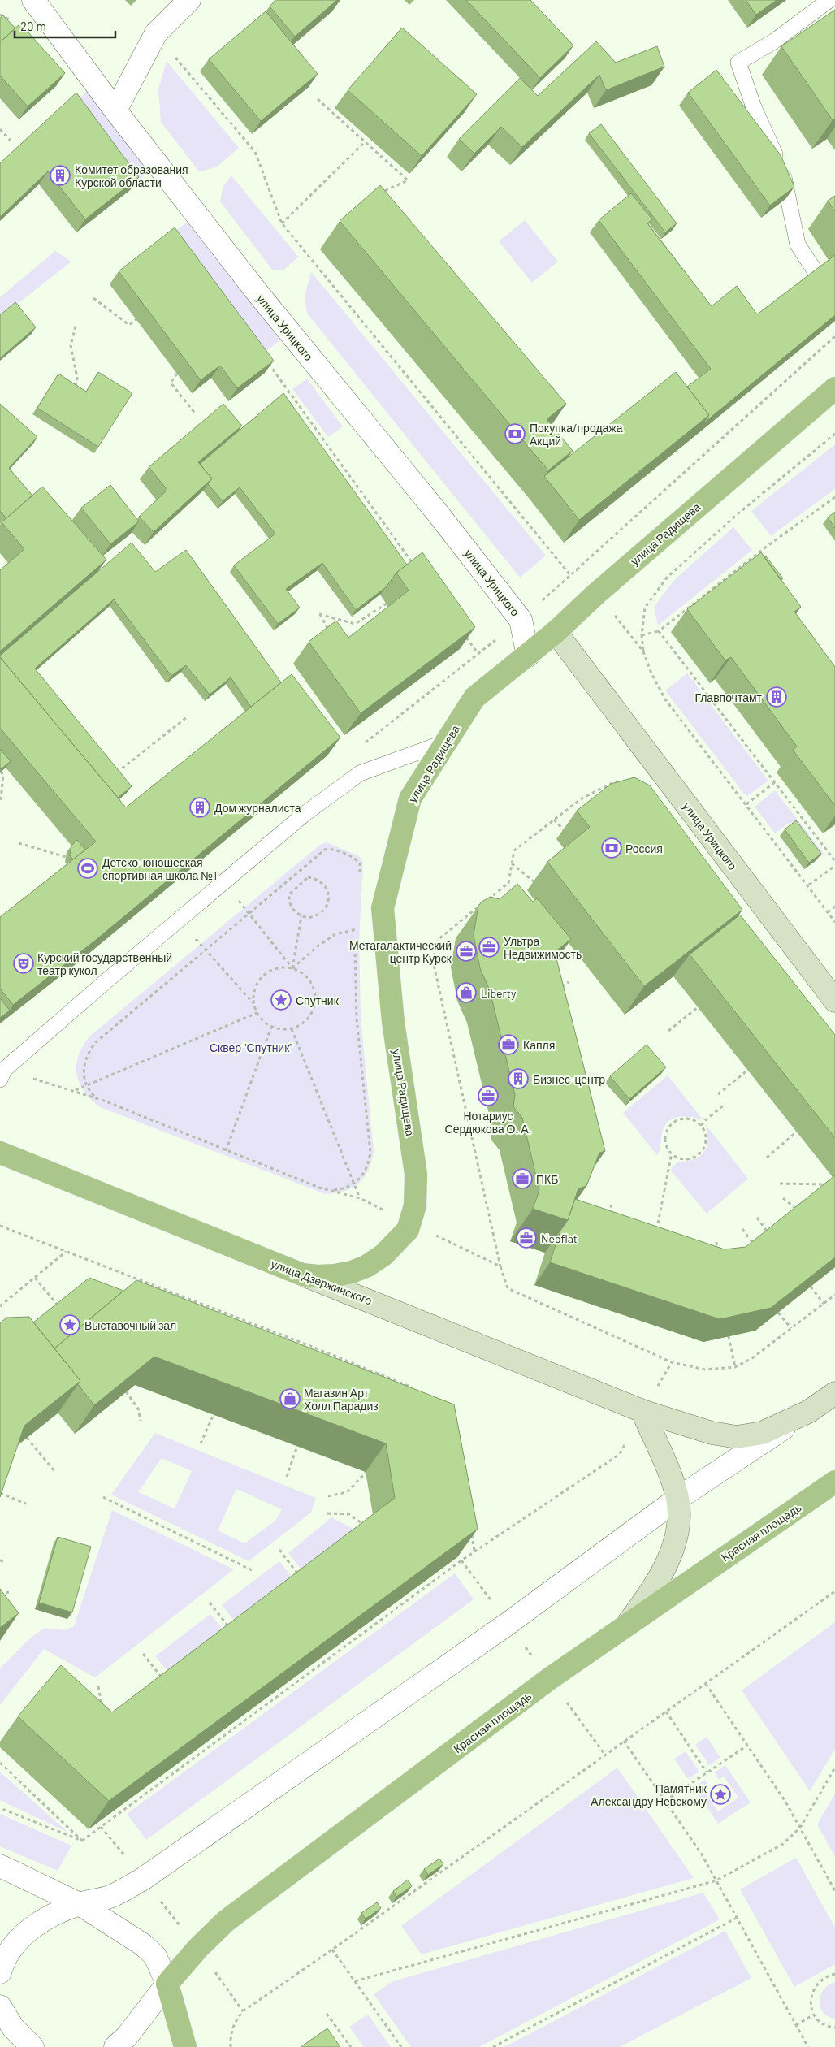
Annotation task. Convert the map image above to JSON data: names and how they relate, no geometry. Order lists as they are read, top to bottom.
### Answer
{
  "streets": {
    "main road": [
      "улица Урицкого",
      "улица Радищева",
      "улица Дзержинского",
      "Красная площадь"
    ]
  },
  "crossings": [
    ["улица Урицкого", "улица Радищева"],
    ["улица Радищева", "улица Дзержинского"]
  ],
  "parks": ["Сквер \"Спутник\""],
  "places": {
    "building": [
      "Комитет образования Курской области",
      "Главпочтамт",
      "Дом журналиста",
      "Бизнес-центр"
    ],
    "bank": ["Покупка/продажа Акций", "Россия"],
    "sports": ["Детско-юношеская спортивная школа №1"],
    "office": [
      "Ультра Недвижимость",
      "Метагалактический центр Курск",
      "Капля",
      "Нотариус Сердюкова О. А.",
      "ПКБ",
      "Neoflat"
    ],
    "theatre": ["Курский государственный театр кукол"],
    "shop": ["Liberty", "Магазин Арт Холл Парадиз"],
    "place": ["Спутник", "Выставочный зал", "Памятник Александру Невскому"]
  },
  "scale_bar": "20 m"
}
